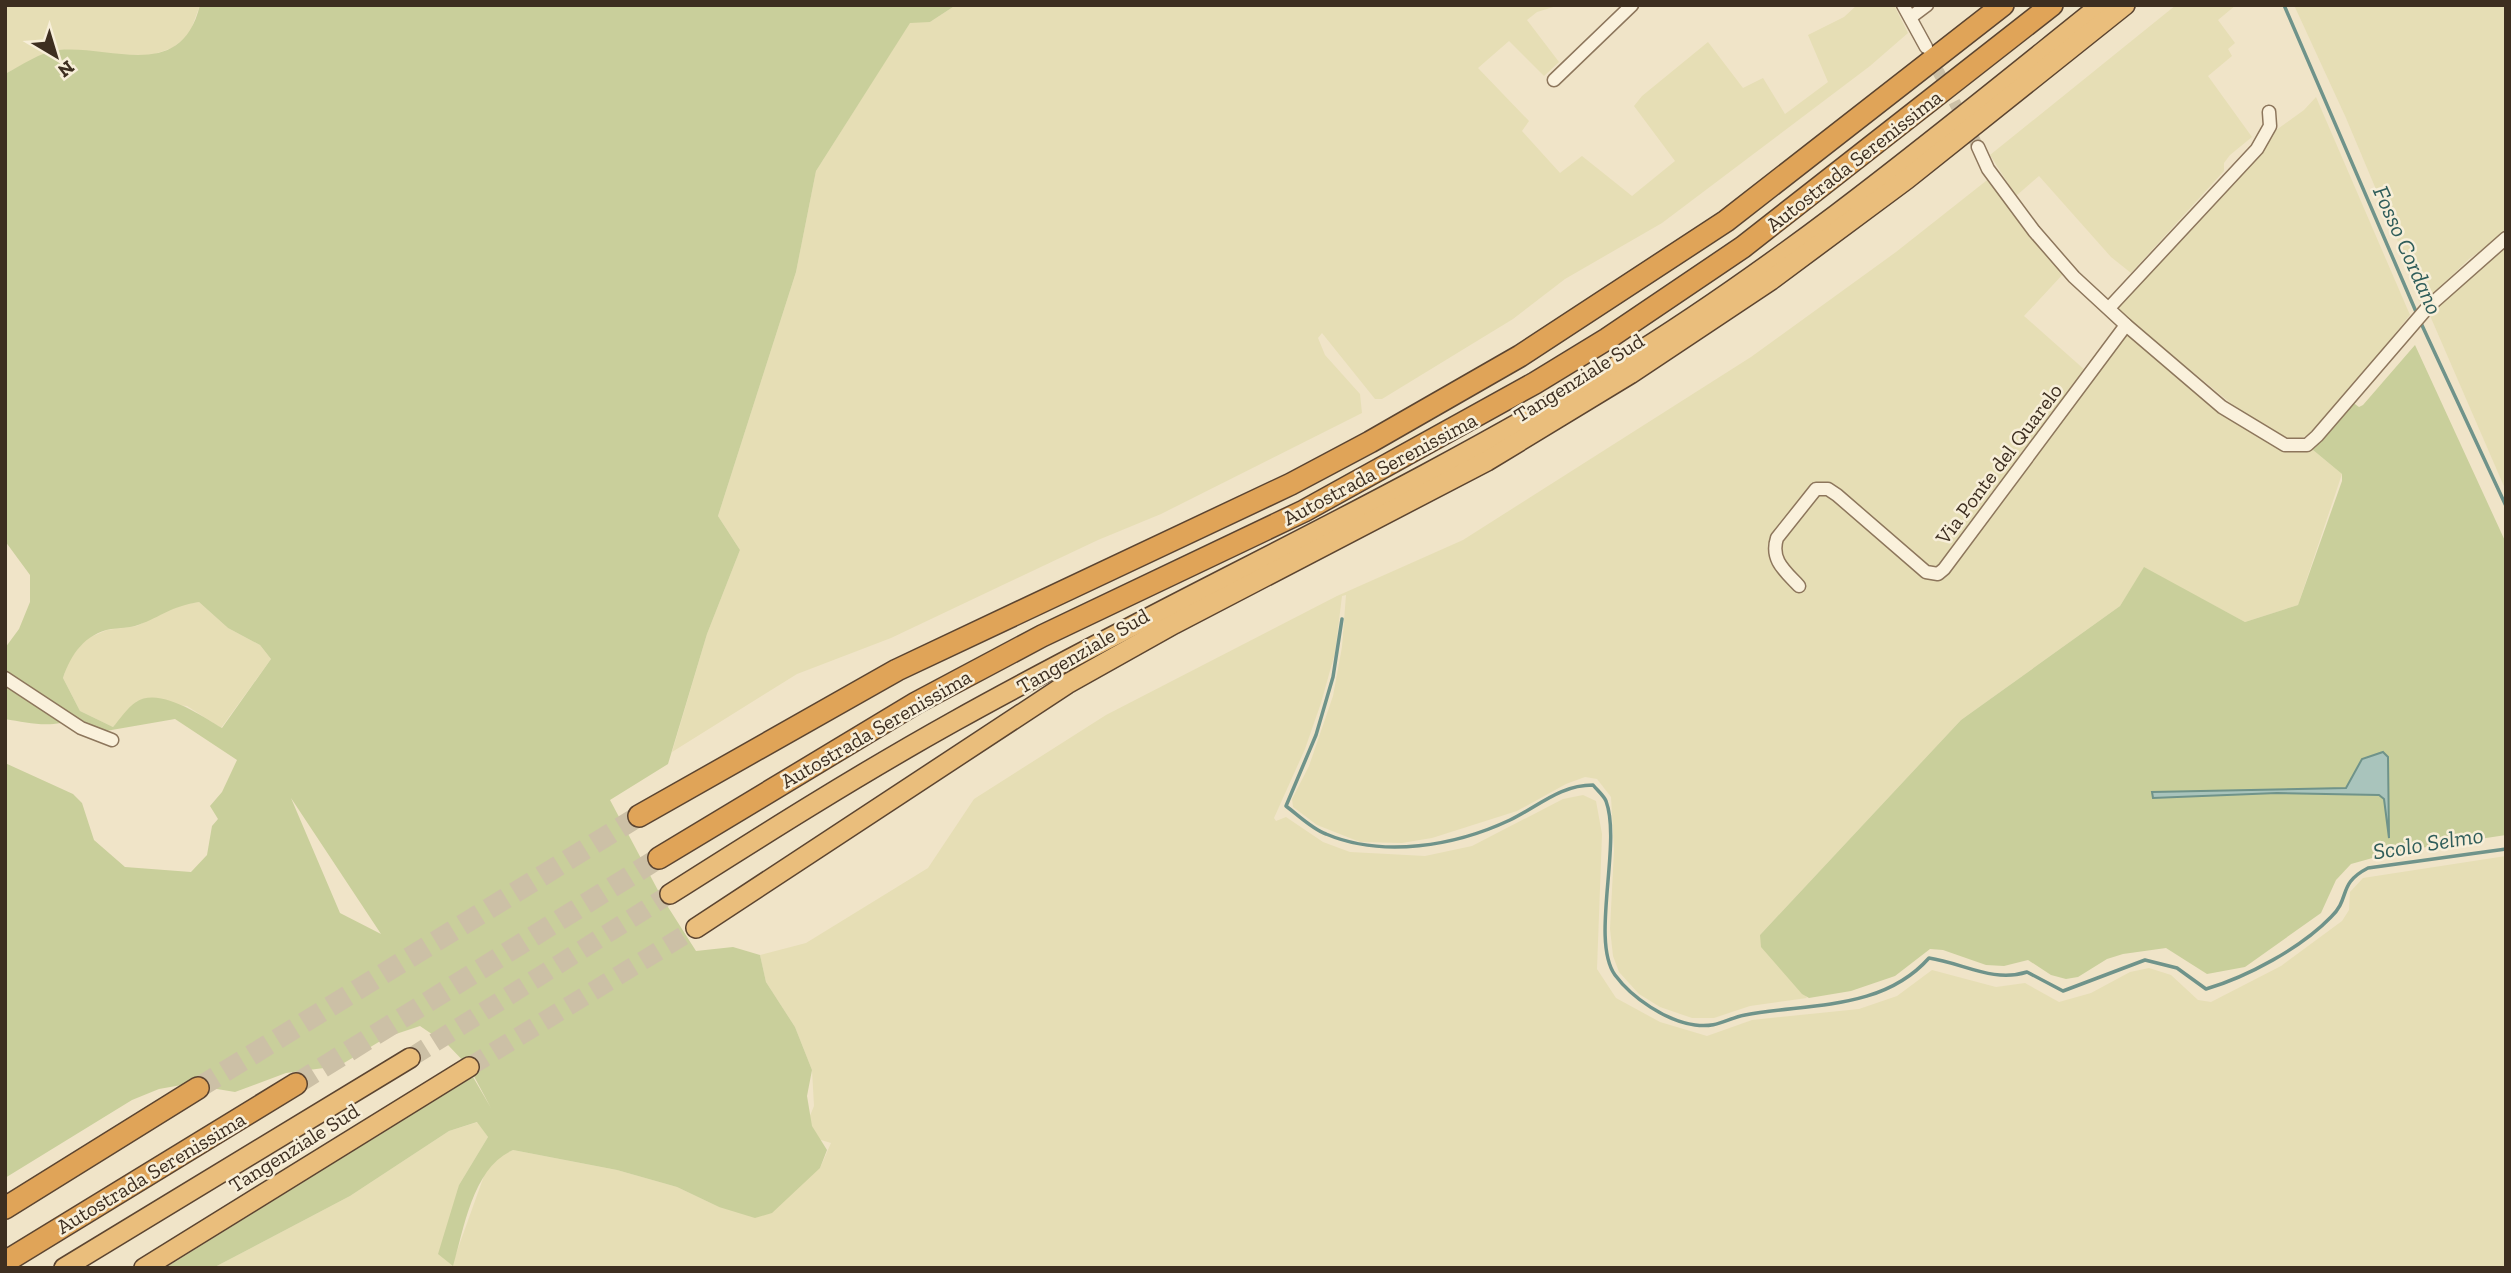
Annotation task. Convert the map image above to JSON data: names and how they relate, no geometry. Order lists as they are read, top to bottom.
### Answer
{
  "streets": {
    "highway": ["Autostrada Serenissima", "Tangenziale Sud"],
    "street": ["Via Ponte del Quarelo"]
  },
  "water": ["Fosso Cordano", "Scolo Selmo"],
  "north": "bottom right"
}
